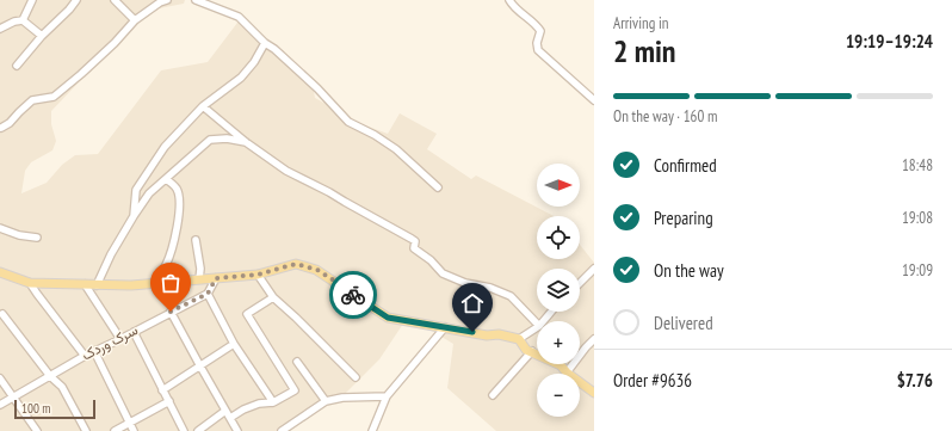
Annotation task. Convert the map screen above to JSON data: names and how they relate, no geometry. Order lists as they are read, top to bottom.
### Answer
{
  "streets": {
    "street": ["سرک وردک"]
  },
  "scale_bar": "100 m",
  "north": "right",
  "page": {
    "heading": ["2 min", "Arriving in", "19:19–19:24"],
    "panel": ["Order #9636", "$7.76"],
    "bar": "On the way · 160 m",
    "list": [
      ["Confirmed", "18:48"],
      ["Preparing", "19:08"],
      ["On the way", "19:09"],
      "Delivered"
    ],
    "map_buttons": ["+", "−"],
    "scale": "100 m"
  }
}
